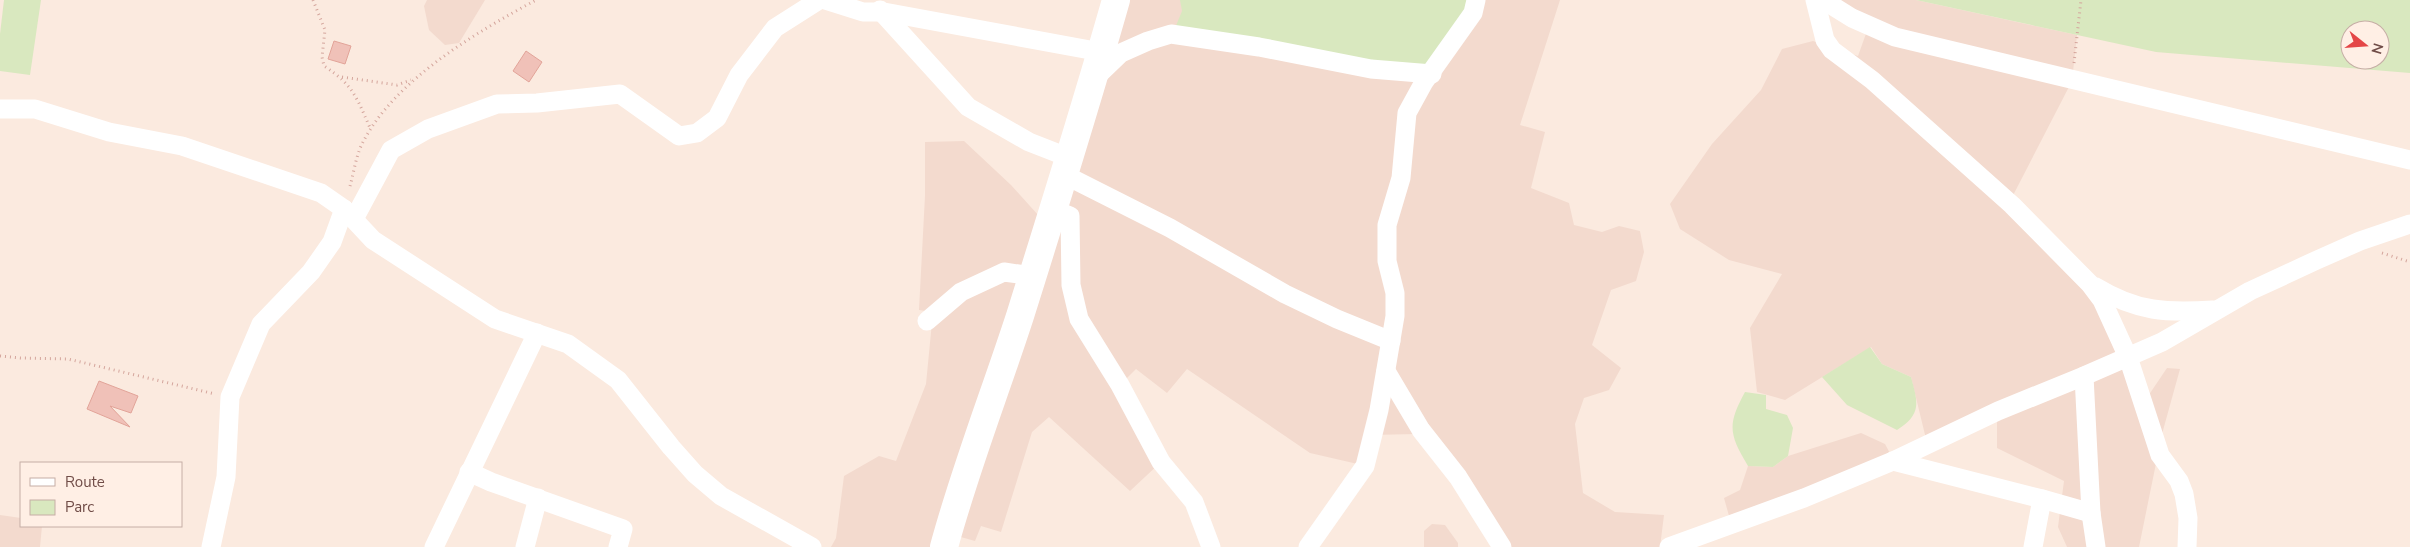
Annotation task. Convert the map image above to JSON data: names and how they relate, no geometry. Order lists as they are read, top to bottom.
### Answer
{
  "legend": ["Route", "Parc"],
  "north": "right"
}
